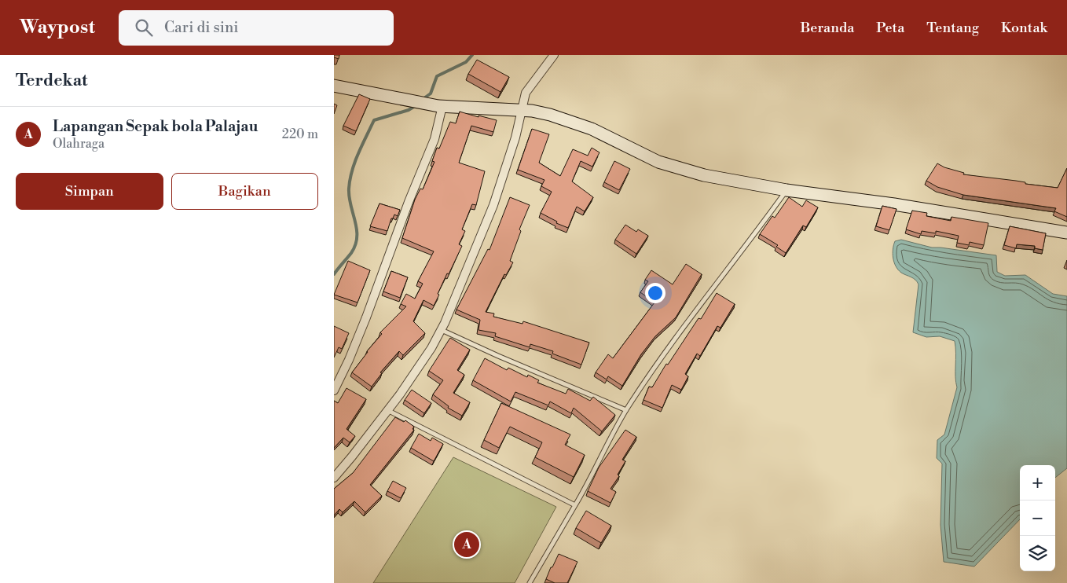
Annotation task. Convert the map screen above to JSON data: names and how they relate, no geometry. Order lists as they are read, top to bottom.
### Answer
{
  "page": {
    "header": "Waypost",
    "search": "Cari di sini",
    "nav": [
      "Beranda",
      "Peta",
      "Tentang",
      "Kontak"
    ],
    "heading": "Terdekat",
    "list": [
      {
        "mark": "A",
        "name": "Lapangan Sepak bola Palajau",
        "note": "Olahraga",
        "value": "220 m"
      }
    ],
    "buttons": ["Simpan", "Bagikan"],
    "map_buttons": ["+", "−"],
    "pins": "A"
  }
}
